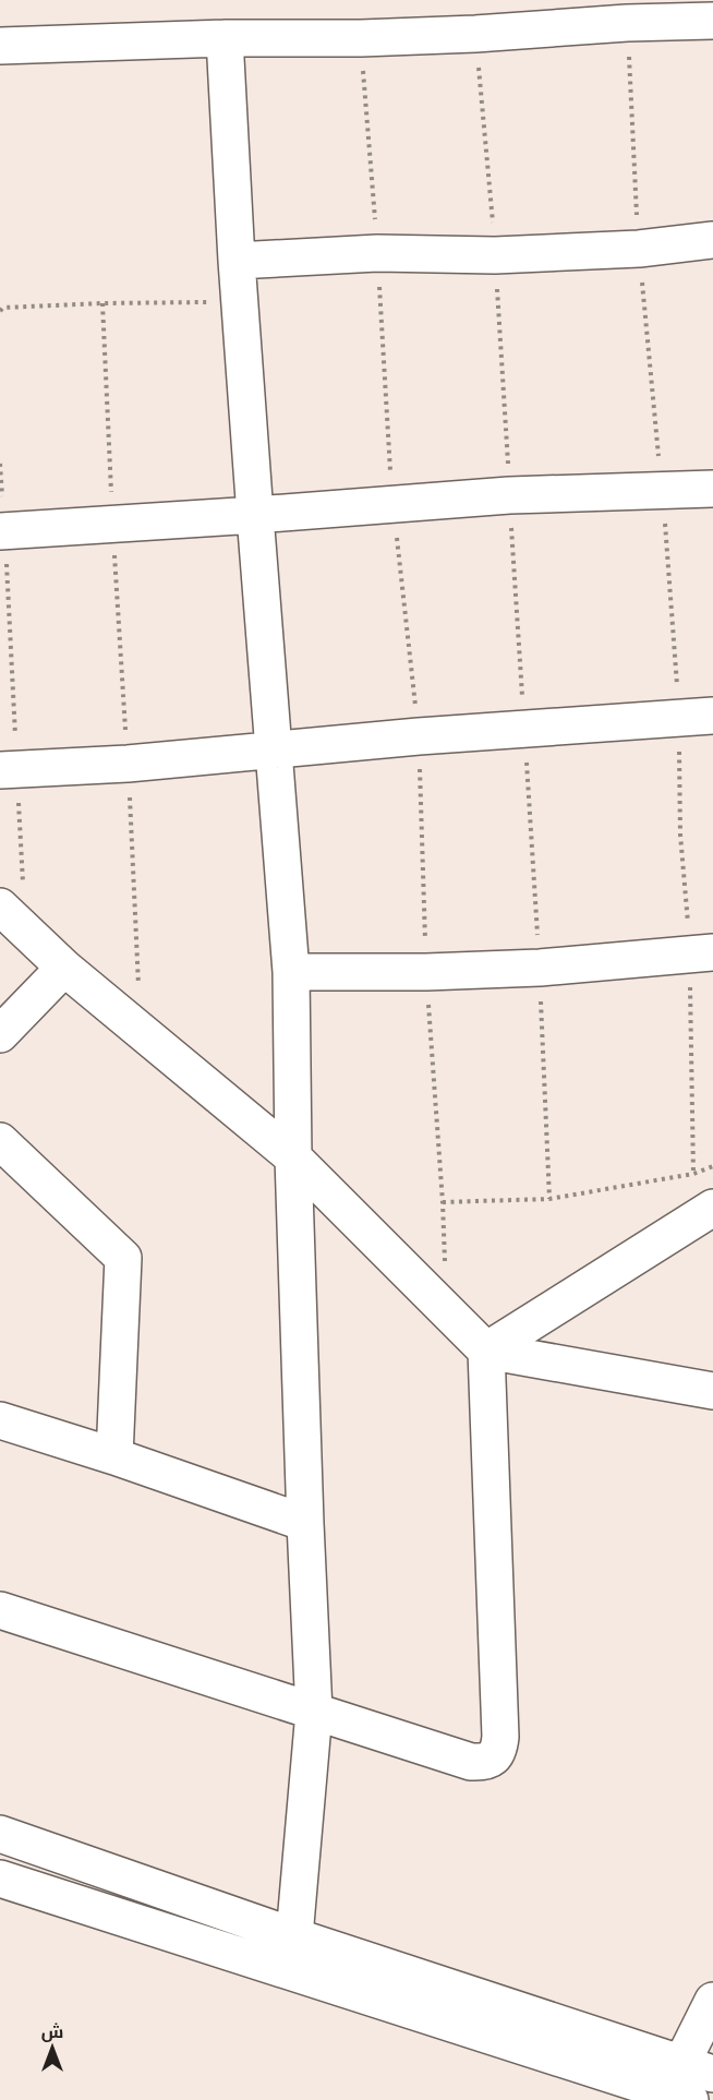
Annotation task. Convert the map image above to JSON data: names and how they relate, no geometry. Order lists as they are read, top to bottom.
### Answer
{
  "north": "top"
}
